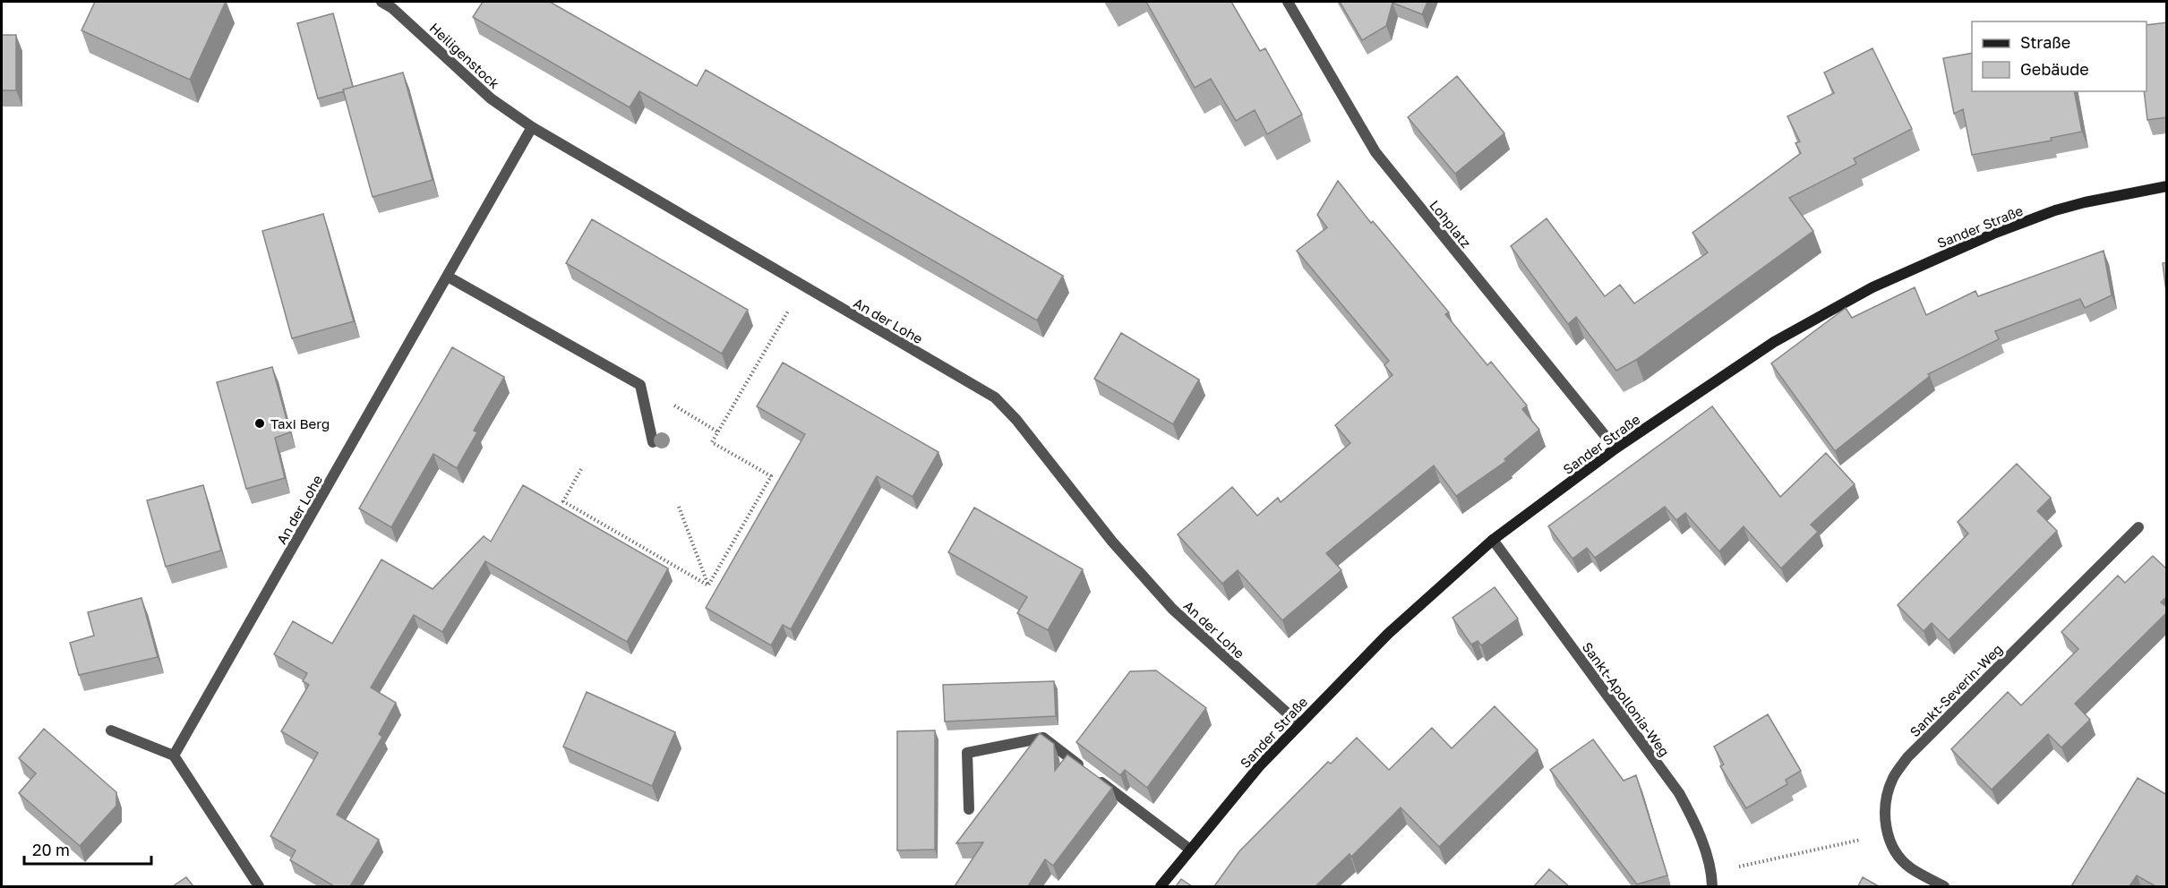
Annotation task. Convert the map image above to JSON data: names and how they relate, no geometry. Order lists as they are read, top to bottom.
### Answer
{
  "streets": {
    "main road": ["Sander Straße"],
    "street": [
      "Heiligenstock",
      "Lohplatz",
      "An der Lohe",
      "Sankt-Severin-Weg",
      "Sankt-Apollonia-Weg"
    ]
  },
  "crossings": [
    ["Heiligenstock", "An der Lohe"],
    ["Lohplatz", "Sander Straße"],
    ["Sander Straße", "An der Lohe"],
    ["Sander Straße", "Sankt-Apollonia-Weg"]
  ],
  "places": ["Taxi Berg"],
  "legend": ["Straße", "Gebäude"],
  "scale_bar": "20 m"
}
